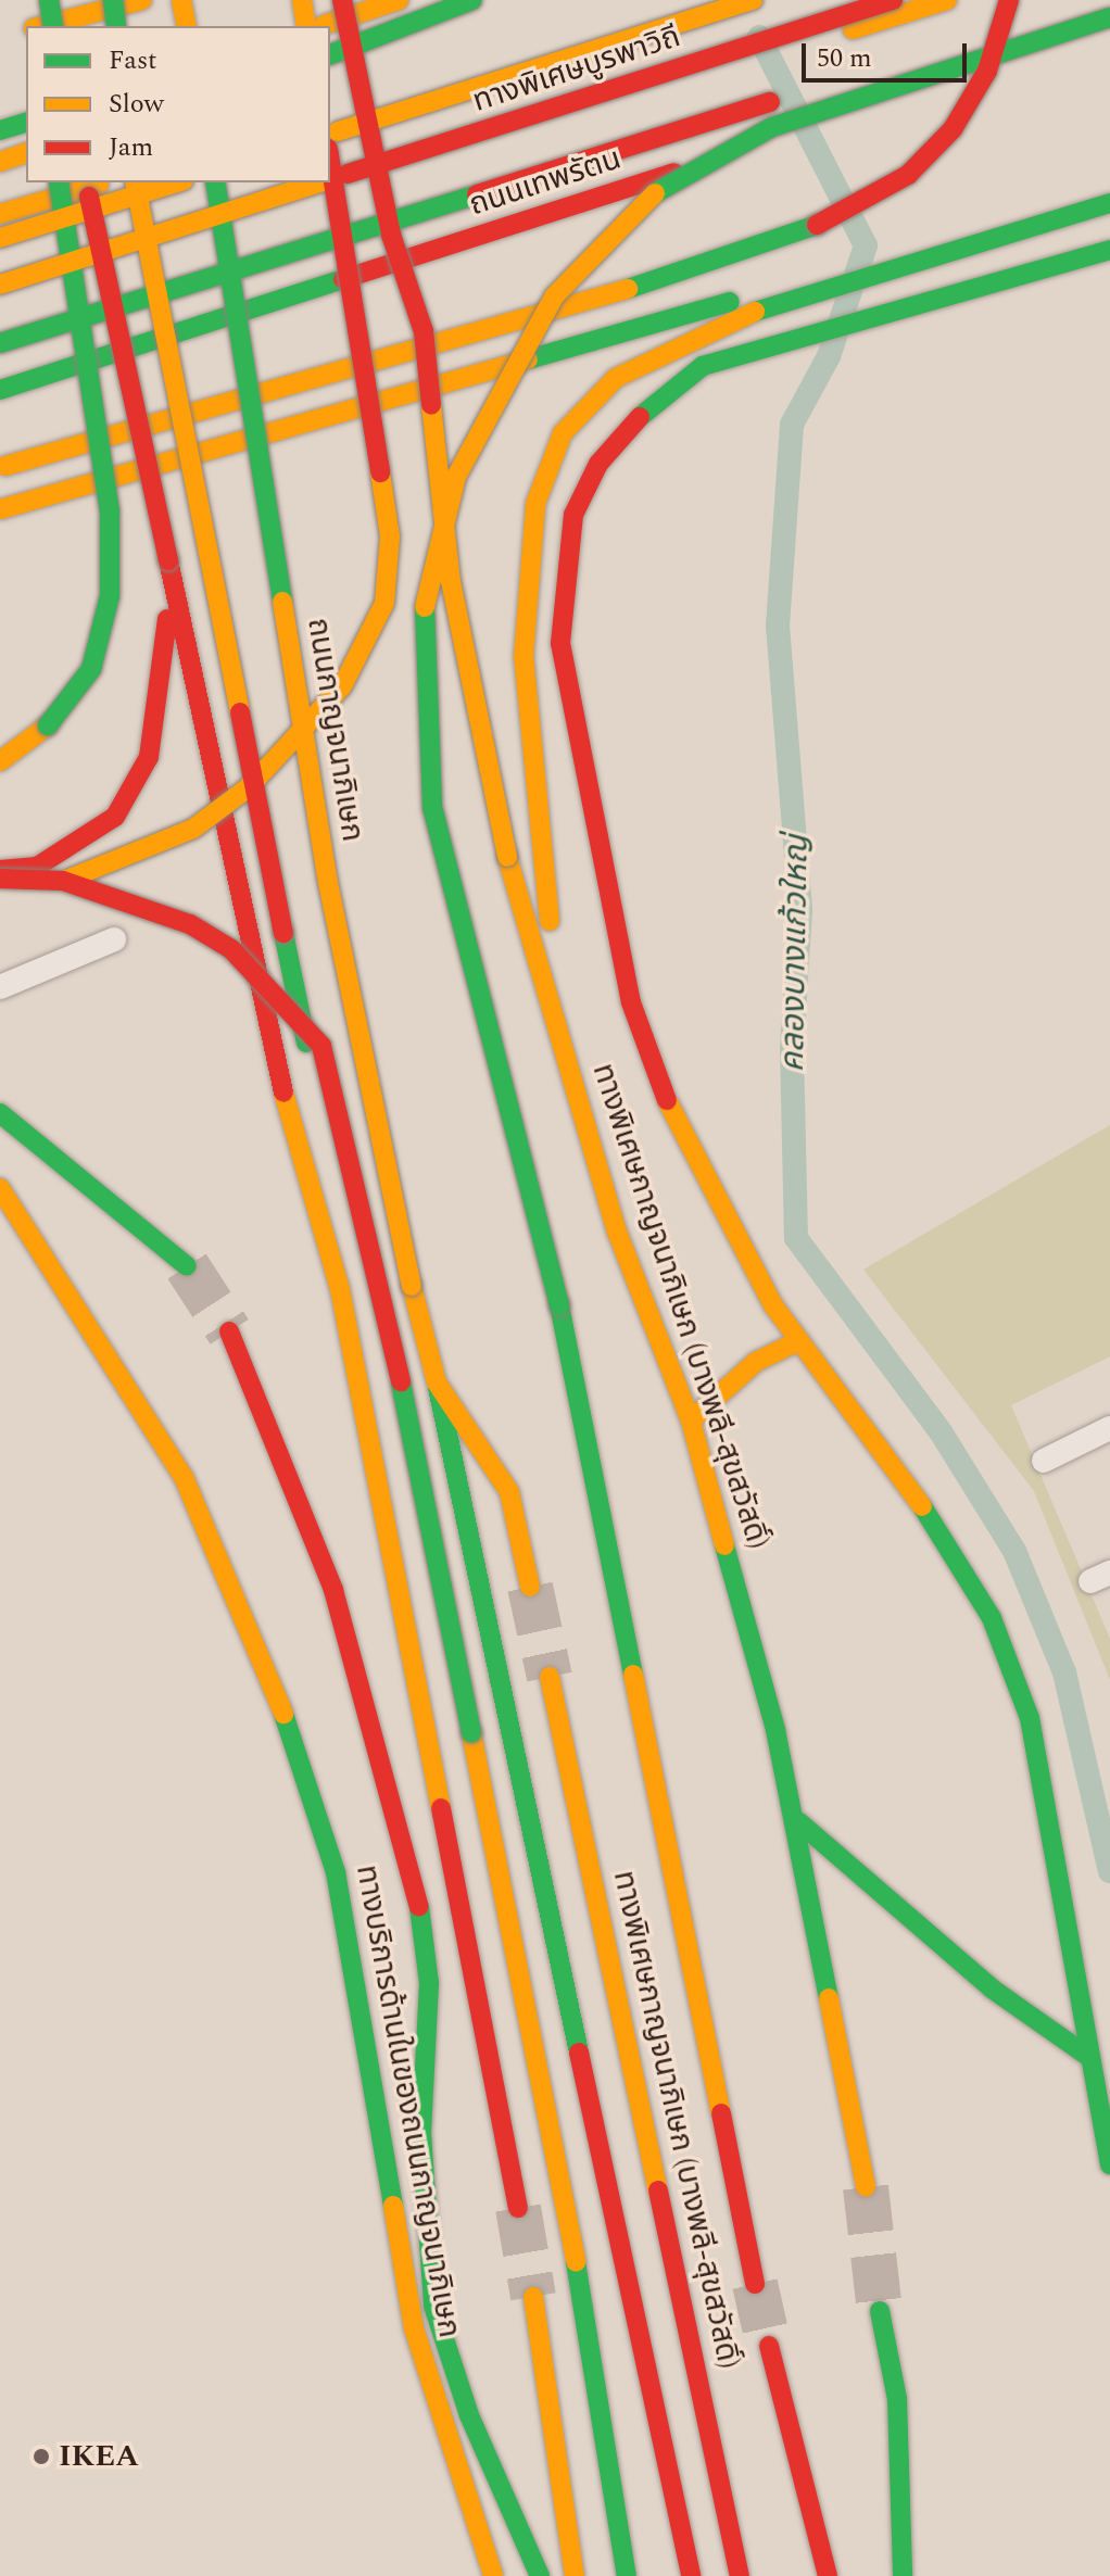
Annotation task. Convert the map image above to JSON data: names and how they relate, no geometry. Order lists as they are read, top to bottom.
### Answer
{
  "streets": {
    "main road": [
      "ทางพิเศษบูรพาวิถี",
      "ถนนเทพรัตน",
      "ถนนกาญจนาภิเษก",
      "ทางพิเศษกาญจนาภิเษก (บางพลี-สุขสวัสดิ์)",
      "ทางบริการด้านในของถนนกาญจนาภิเษก"
    ]
  },
  "water": ["คลองบางแก้วใหญ่"],
  "places": ["IKEA"],
  "legend": ["Fast", "Slow", "Jam"],
  "scale_bar": "50 m"
}
